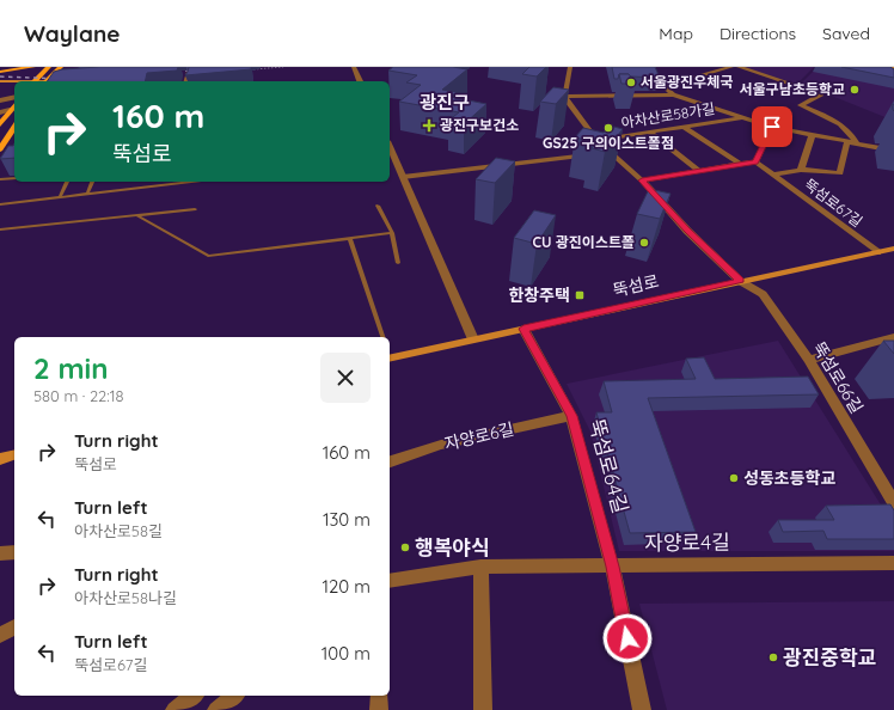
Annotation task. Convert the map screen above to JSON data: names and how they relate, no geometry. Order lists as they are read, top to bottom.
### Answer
{
  "streets": {
    "main road": ["뚝섬로"],
    "street": [
      "아차산로58가길",
      "뚝섬로67길",
      "뚝섬로66길",
      "자양로6길",
      "뚝섬로64길",
      "자양로4길"
    ]
  },
  "crossings": [
    ["아차산로58가길", "뚝섬로66길"],
    ["뚝섬로67길", "뚝섬로"],
    ["뚝섬로", "뚝섬로66길"],
    ["뚝섬로", "뚝섬로64길"],
    ["자양로6길", "뚝섬로64길"],
    ["뚝섬로64길", "자양로4길"]
  ],
  "districts": ["광진구"],
  "places": {
    "other": [
      "서울광진우체국",
      "서울구남초등학교",
      "GS25 구의이스트폴점",
      "CU 광진이스트폴",
      "성동초등학교",
      "행복야식",
      "광진중학교"
    ],
    "health": ["광진구보건소"],
    "transit": ["한창주택"]
  },
  "page": {
    "header": "Waylane",
    "nav": ["Map", "Directions", "Saved"],
    "turn": ["160 m", "뚝섬로"],
    "heading": ["2 min", "580 m · 22:18"],
    "list": [
      {
        "name": "Turn right",
        "note": "뚝섬로",
        "value": "160 m"
      },
      {
        "name": "Turn left",
        "note": "아차산로58길",
        "value": "130 m"
      },
      {
        "name": "Turn right",
        "note": "아차산로58나길",
        "value": "120 m"
      },
      {
        "name": "Turn left",
        "note": "뚝섬로67길",
        "value": "100 m"
      }
    ]
  }
}
